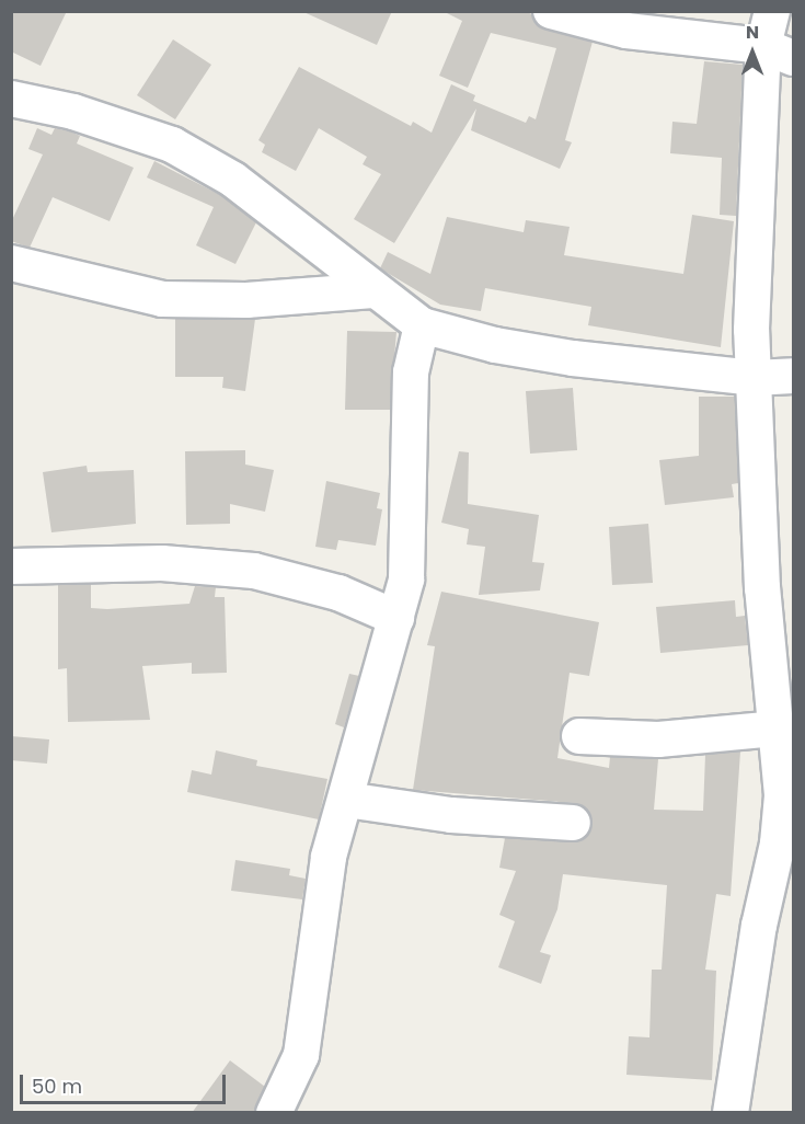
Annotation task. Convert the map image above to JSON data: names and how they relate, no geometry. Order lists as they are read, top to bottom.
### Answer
{
  "scale_bar": "50 m",
  "north": "top"
}
